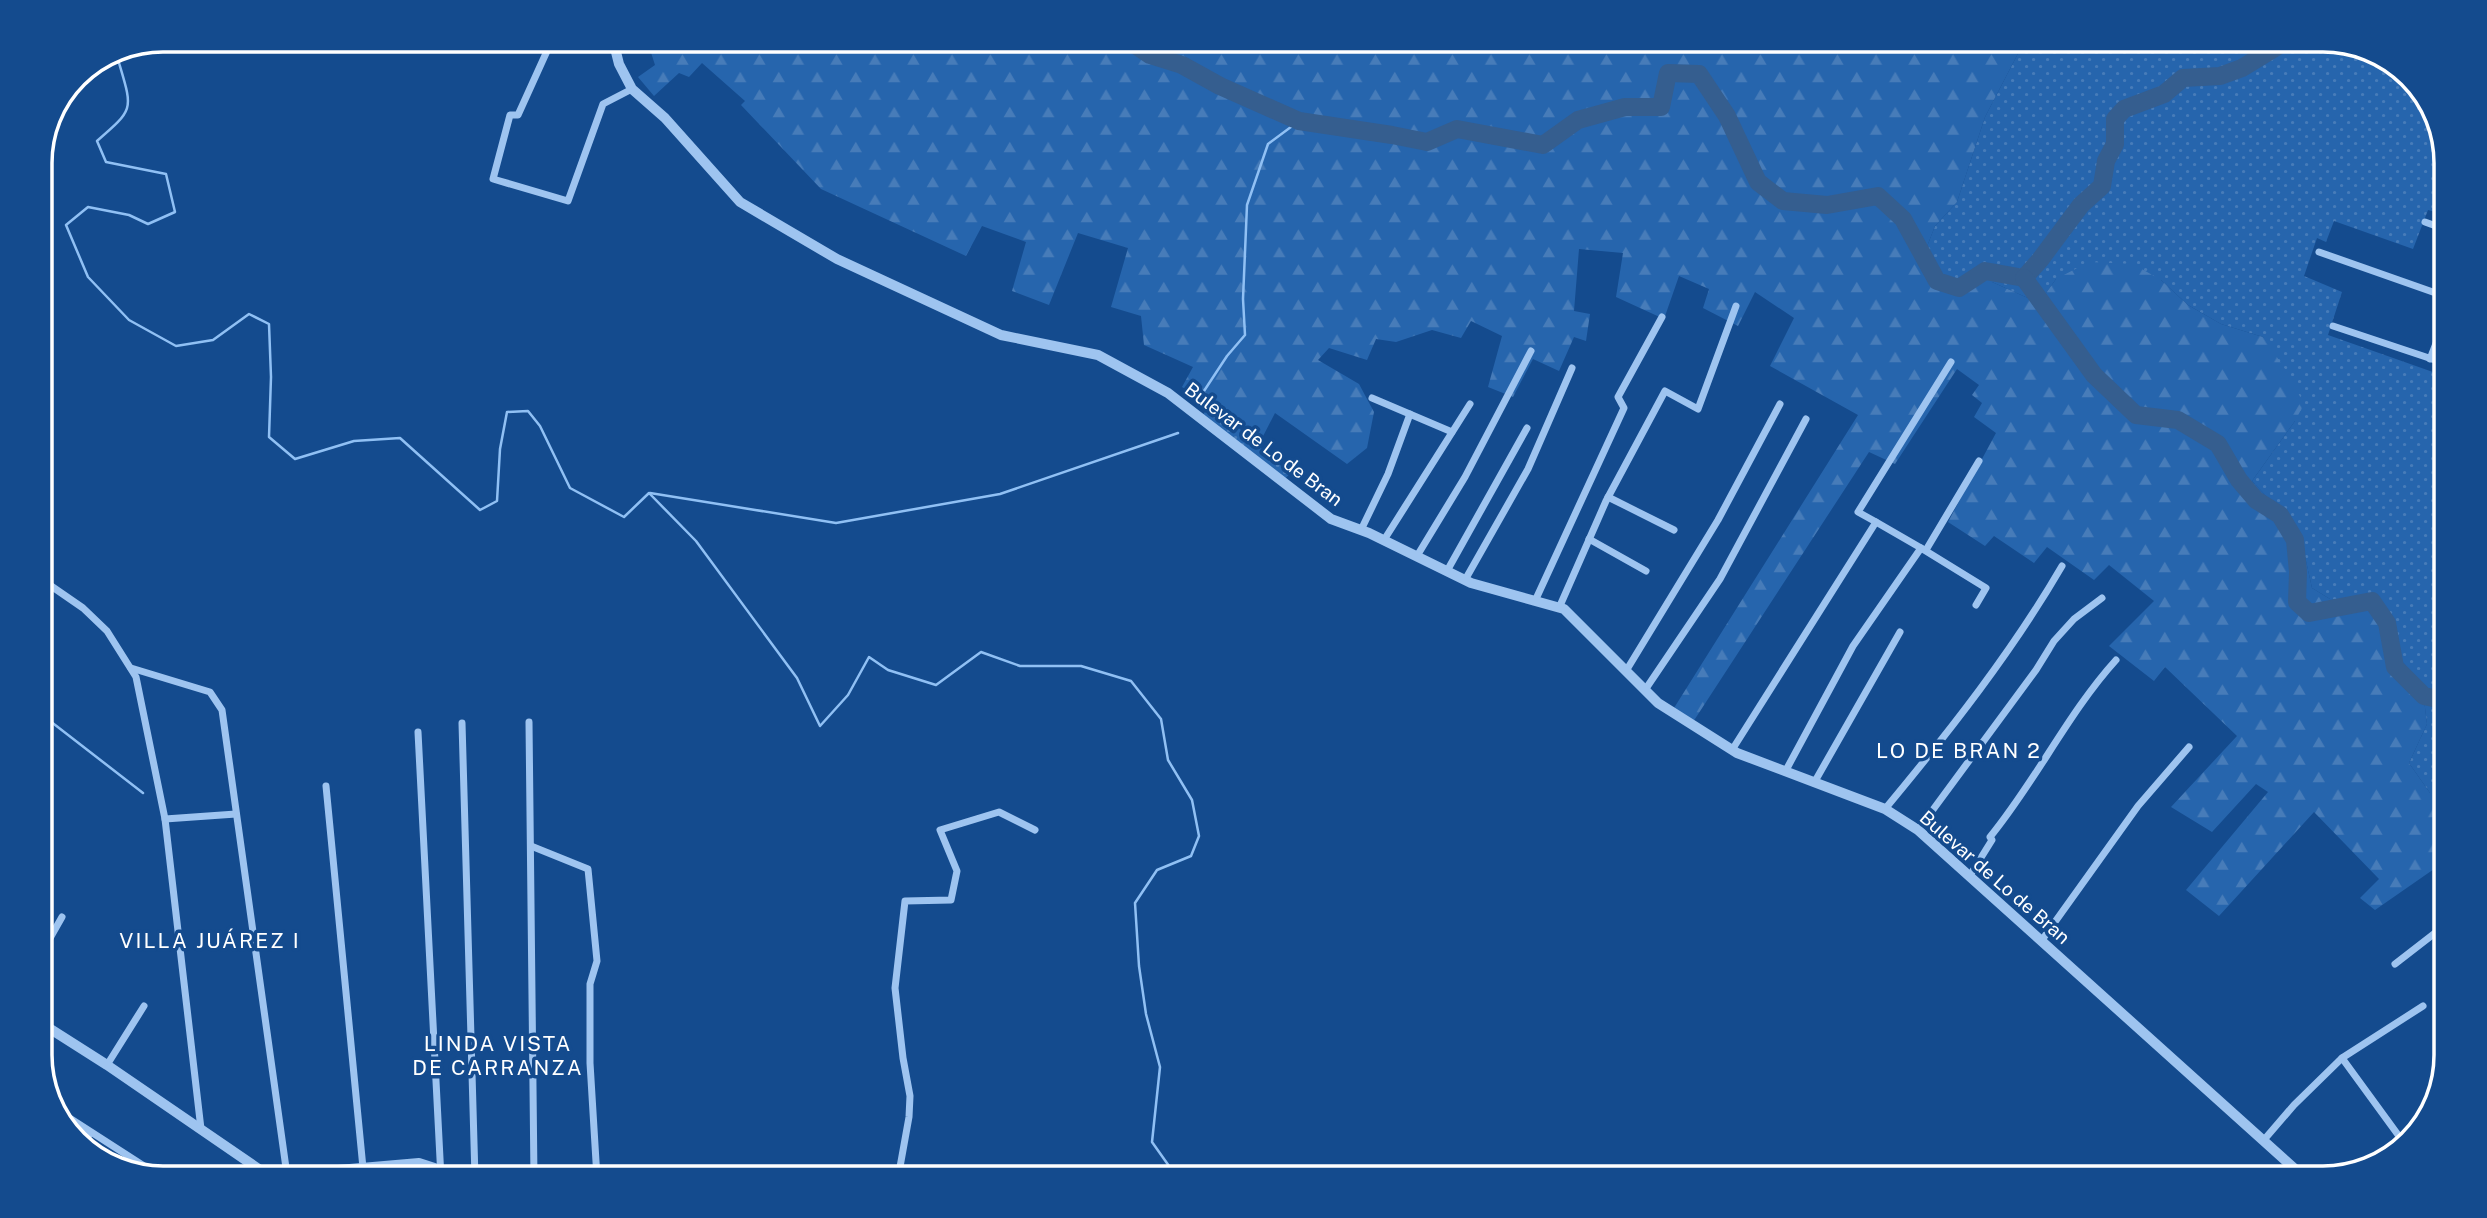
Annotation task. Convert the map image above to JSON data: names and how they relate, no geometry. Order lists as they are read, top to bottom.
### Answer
{
  "streets": {
    "street": ["Bulevar de Lo de Bran"]
  },
  "districts": ["LO DE BRAN 2", "VILLA JUÁREZ I", "LINDA VISTA DE CARRANZA"]
}
